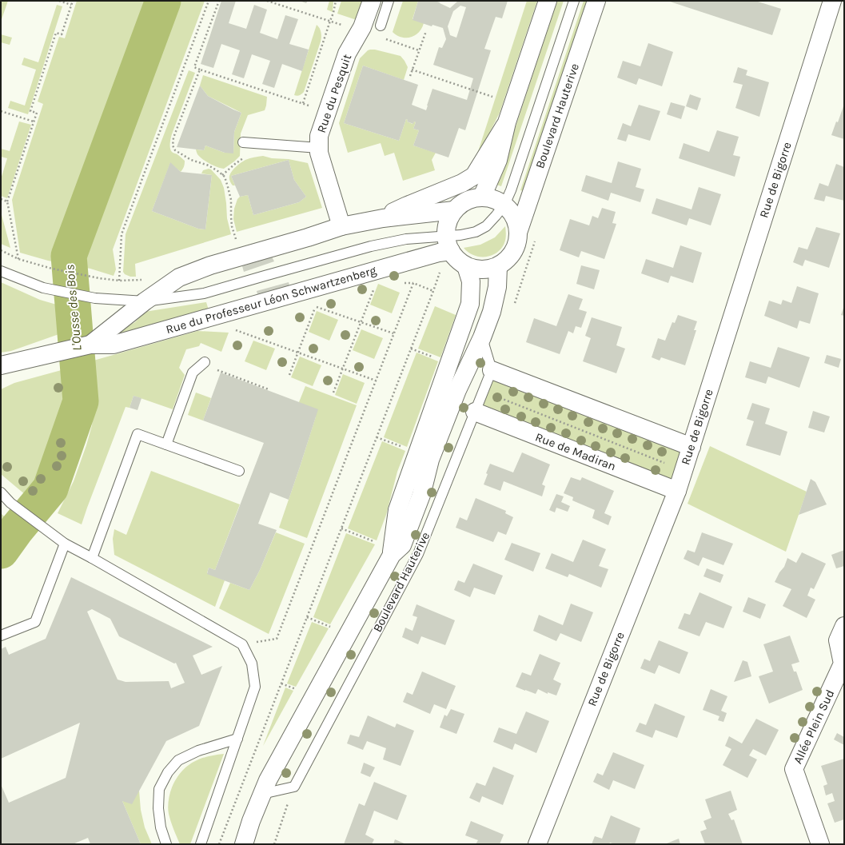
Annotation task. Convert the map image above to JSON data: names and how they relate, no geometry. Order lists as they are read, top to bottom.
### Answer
{
  "streets": {
    "street": [
      "Rue du Pesquit",
      "Boulevard Hauterive",
      "Rue de Bigorre",
      "Rue du Professeur Léon Schwartzenberg",
      "Rue de Madiran",
      "Allée Plein Sud"
    ]
  },
  "crossings": [
    ["Rue du Pesquit", "Rue du Professeur Léon Schwartzenberg"],
    ["Boulevard Hauterive", "Rue du Professeur Léon Schwartzenberg"],
    ["Boulevard Hauterive", "Rue de Madiran"],
    ["Rue de Bigorre", "Rue de Madiran"]
  ],
  "water": ["L'Ousse des Bois"]
}
